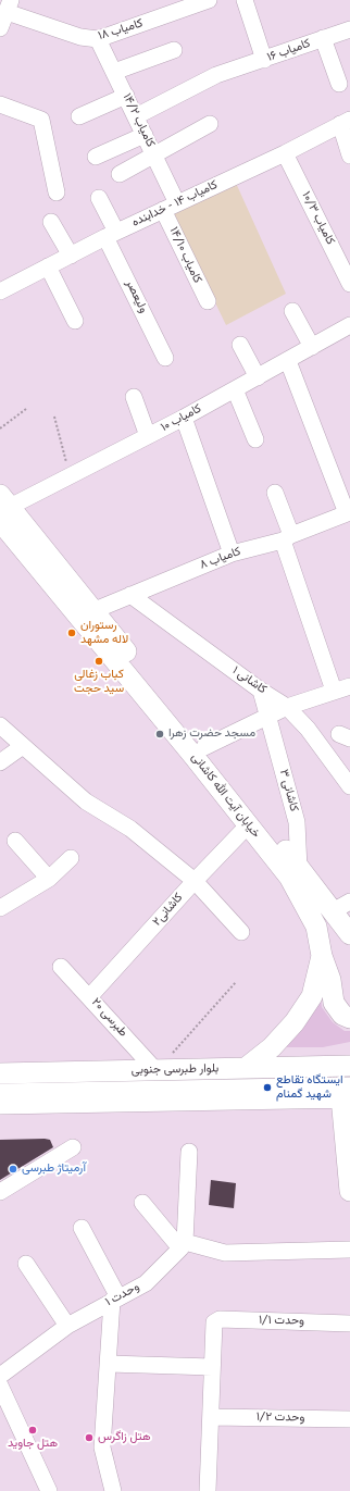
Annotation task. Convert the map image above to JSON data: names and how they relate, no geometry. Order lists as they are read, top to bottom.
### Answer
{
  "streets": {
    "main road": ["خیابان آیت الله کاشانی", "بلوار طبرسی جنوبی"],
    "street": [
      "کامیاب ۱۸",
      "کامیاب ۱۶",
      "کامیاب ۱۴/۲",
      "کامیاب ۱۴ - خدابنده",
      "کامیاب ۱۰/۳",
      "کامیاب ۱۴/۱۰",
      "ولیعصر",
      "کامیاب ۱۰",
      "کامیاب ۸",
      "کاشانی ۱",
      "کاشانی ۳",
      "کاشانی۲",
      "طبرسی ۲۰",
      "وحدت ۱",
      "وحدت ۱/۱",
      "وحدت ۱/۲"
    ]
  },
  "crossings": [
    ["کامیاب ۱۸", "کامیاب ۱۴/۲"],
    ["کامیاب ۱۶", "کامیاب ۱۴/۲"],
    ["کامیاب ۱۴/۲", "کامیاب ۱۴ - خدابنده"],
    ["کامیاب ۱۴/۲", "کامیاب ۱۴/۱۰"],
    ["کامیاب ۱۴ - خدابنده", "کامیاب ۱۰/۳"],
    ["کامیاب ۱۴ - خدابنده", "کامیاب ۱۴/۱۰"],
    ["کامیاب ۱۴ - خدابنده", "ولیعصر"],
    ["کامیاب ۱۰", "خیابان آیت الله کاشانی"],
    ["کامیاب ۸", "کاشانی ۱"],
    ["کامیاب ۸", "خیابان آیت الله کاشانی"],
    ["کاشانی ۱", "کاشانی ۳"],
    ["کاشانی ۳", "خیابان آیت الله کاشانی"],
    ["خیابان آیت الله کاشانی", "کاشانی۲"],
    ["خیابان آیت الله کاشانی", "بلوار طبرسی جنوبی"],
    ["کاشانی۲", "طبرسی ۲۰"],
    ["طبرسی ۲۰", "بلوار طبرسی جنوبی"]
  ],
  "places": [
    "رستوران لاله مشهد",
    "کباب زغالی سید حجت",
    "مسجد حضرت زهرا",
    "ایستگاه تقاطع شهید گمنام",
    "آرمیتاژ طبرسی",
    "هتل جاوید",
    "هتل زاگرس"
  ]
}
